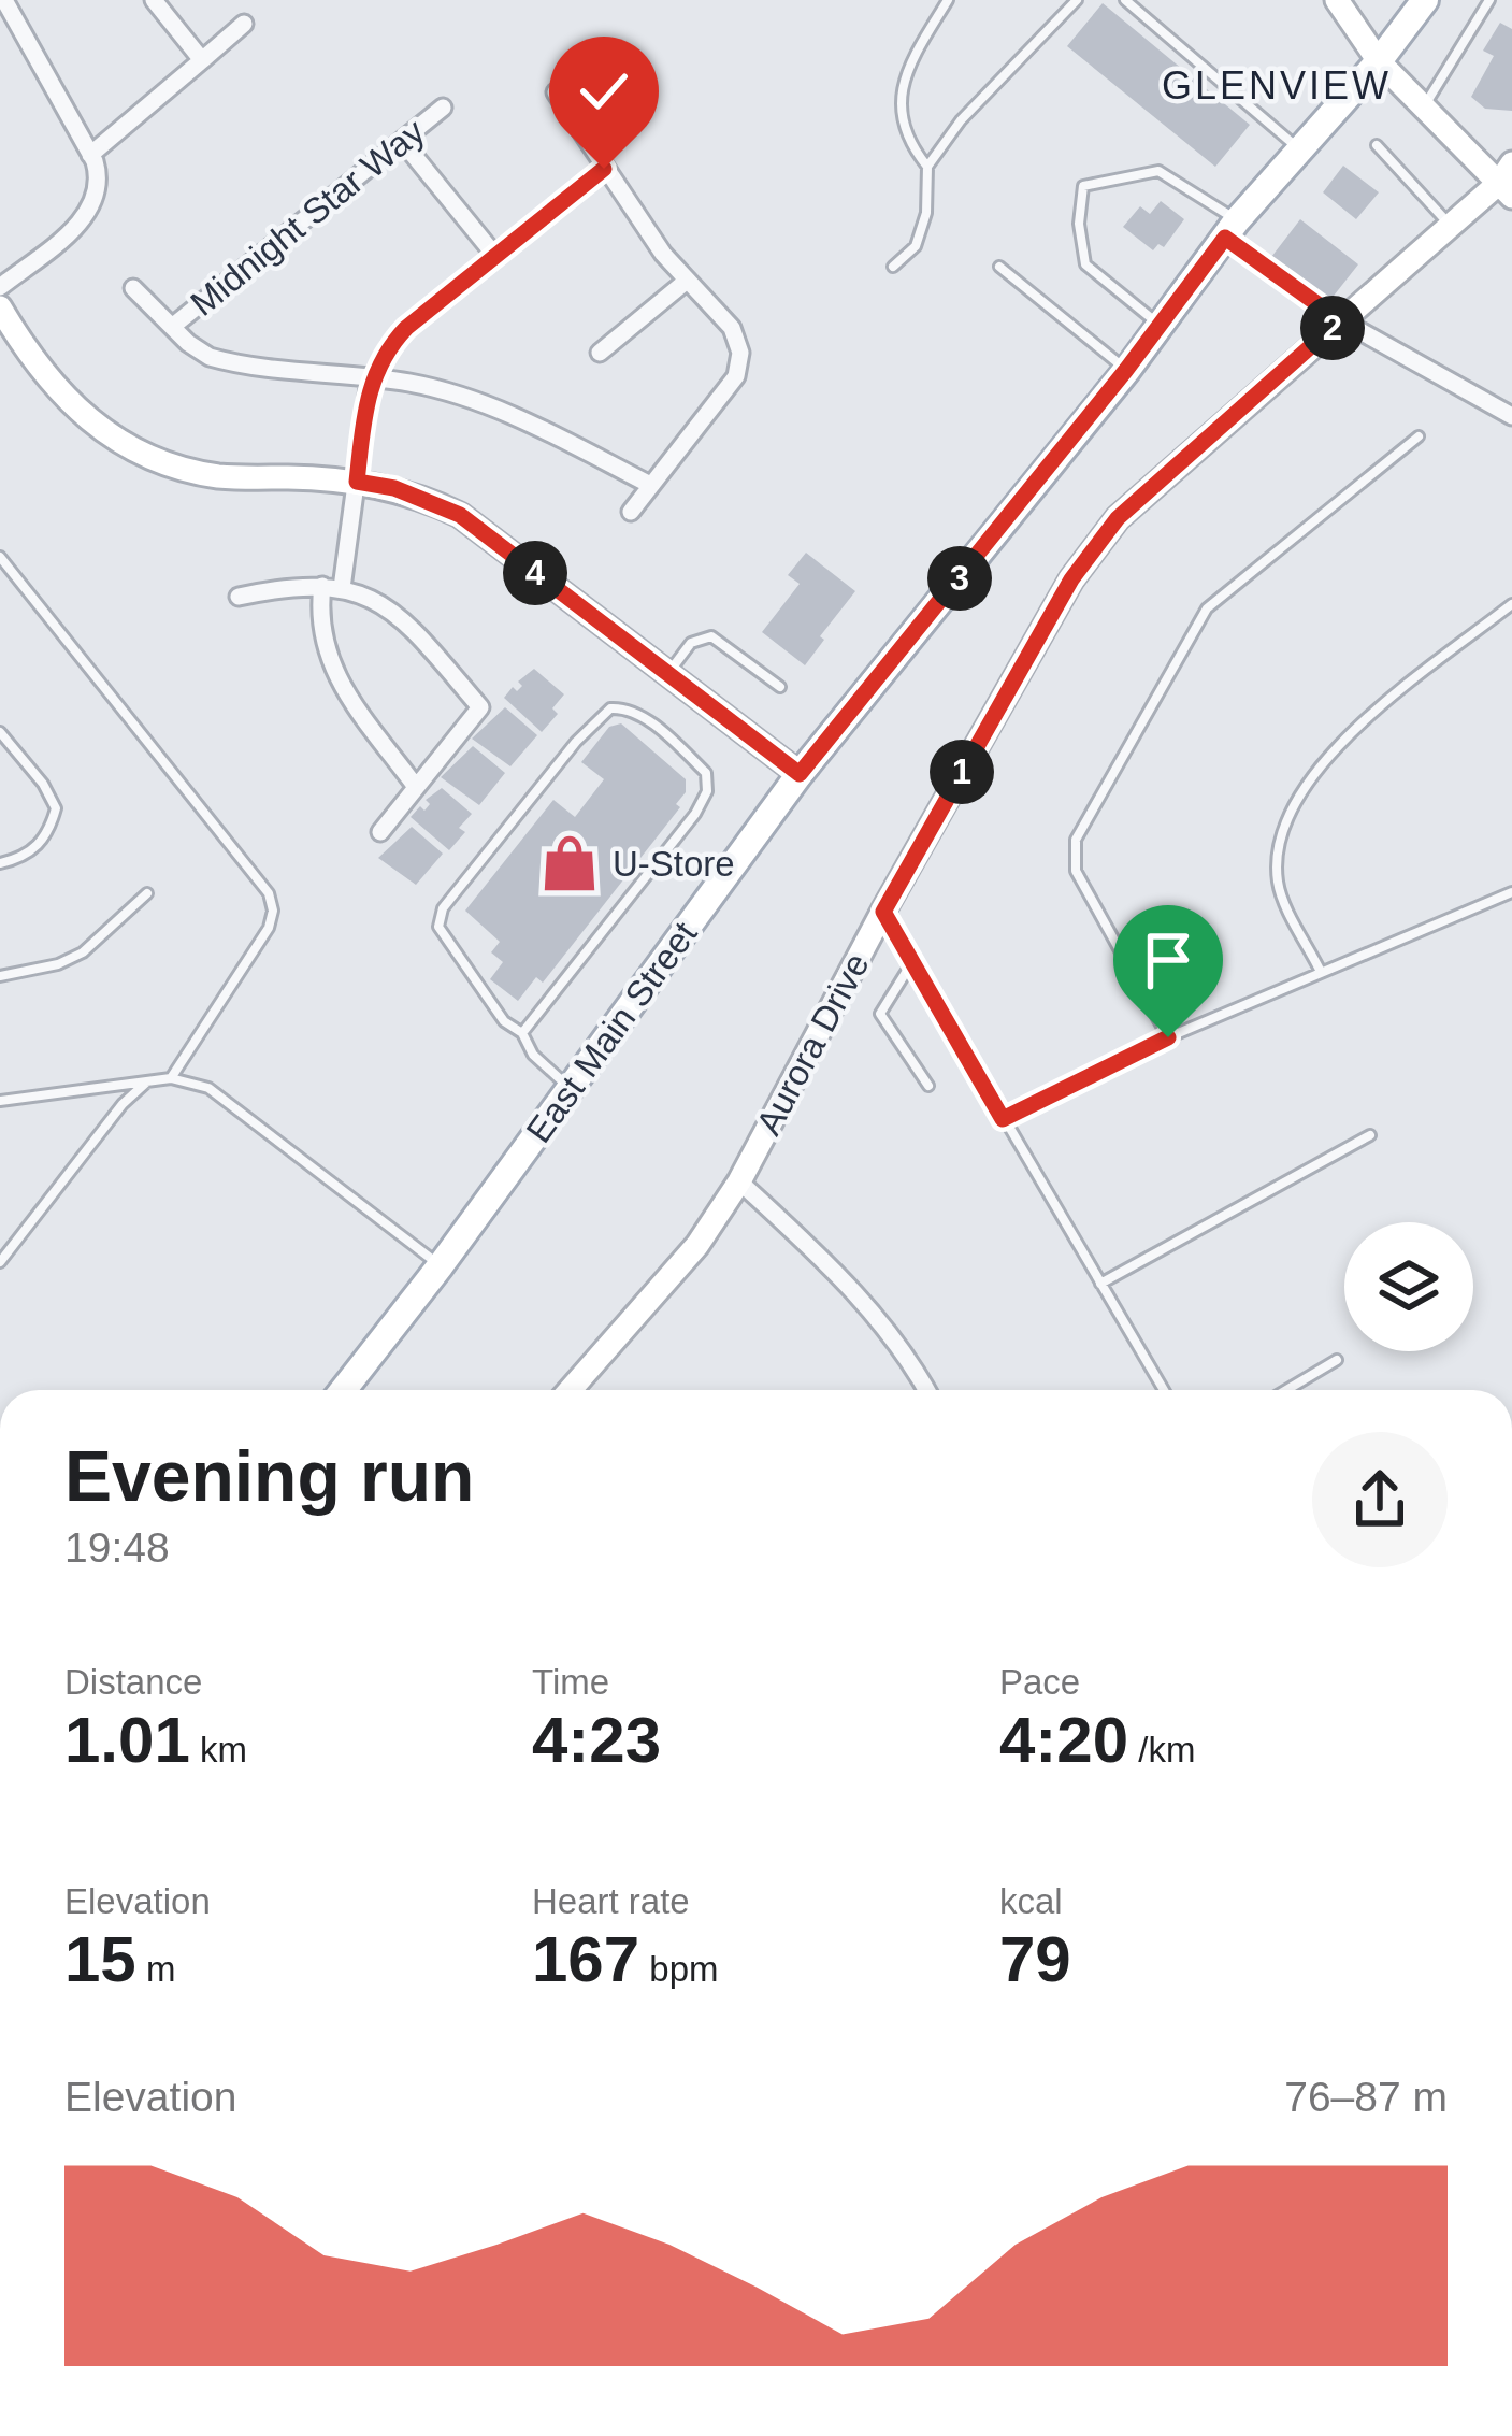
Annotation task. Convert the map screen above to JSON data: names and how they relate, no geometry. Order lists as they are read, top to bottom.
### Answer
{
  "streets": {
    "main road": ["East Main Street"],
    "street": ["Midnight Star Way", "Aurora Drive"]
  },
  "districts": ["GLENVIEW"],
  "places": {
    "shop": ["U-Store"]
  },
  "page": {
    "pins": [
      "2",
      "4",
      "3",
      "1"
    ],
    "heading": ["Evening run", "19:48"],
    "stats": [
      ["Distance", "1.01 km"],
      ["Time", "4:23"],
      ["Pace", "4:20 /km"],
      ["Elevation", "15 m"],
      ["Heart rate", "167 bpm"],
      ["kcal", "79"]
    ],
    "chart": ["Elevation", "76–87 m"]
  }
}
